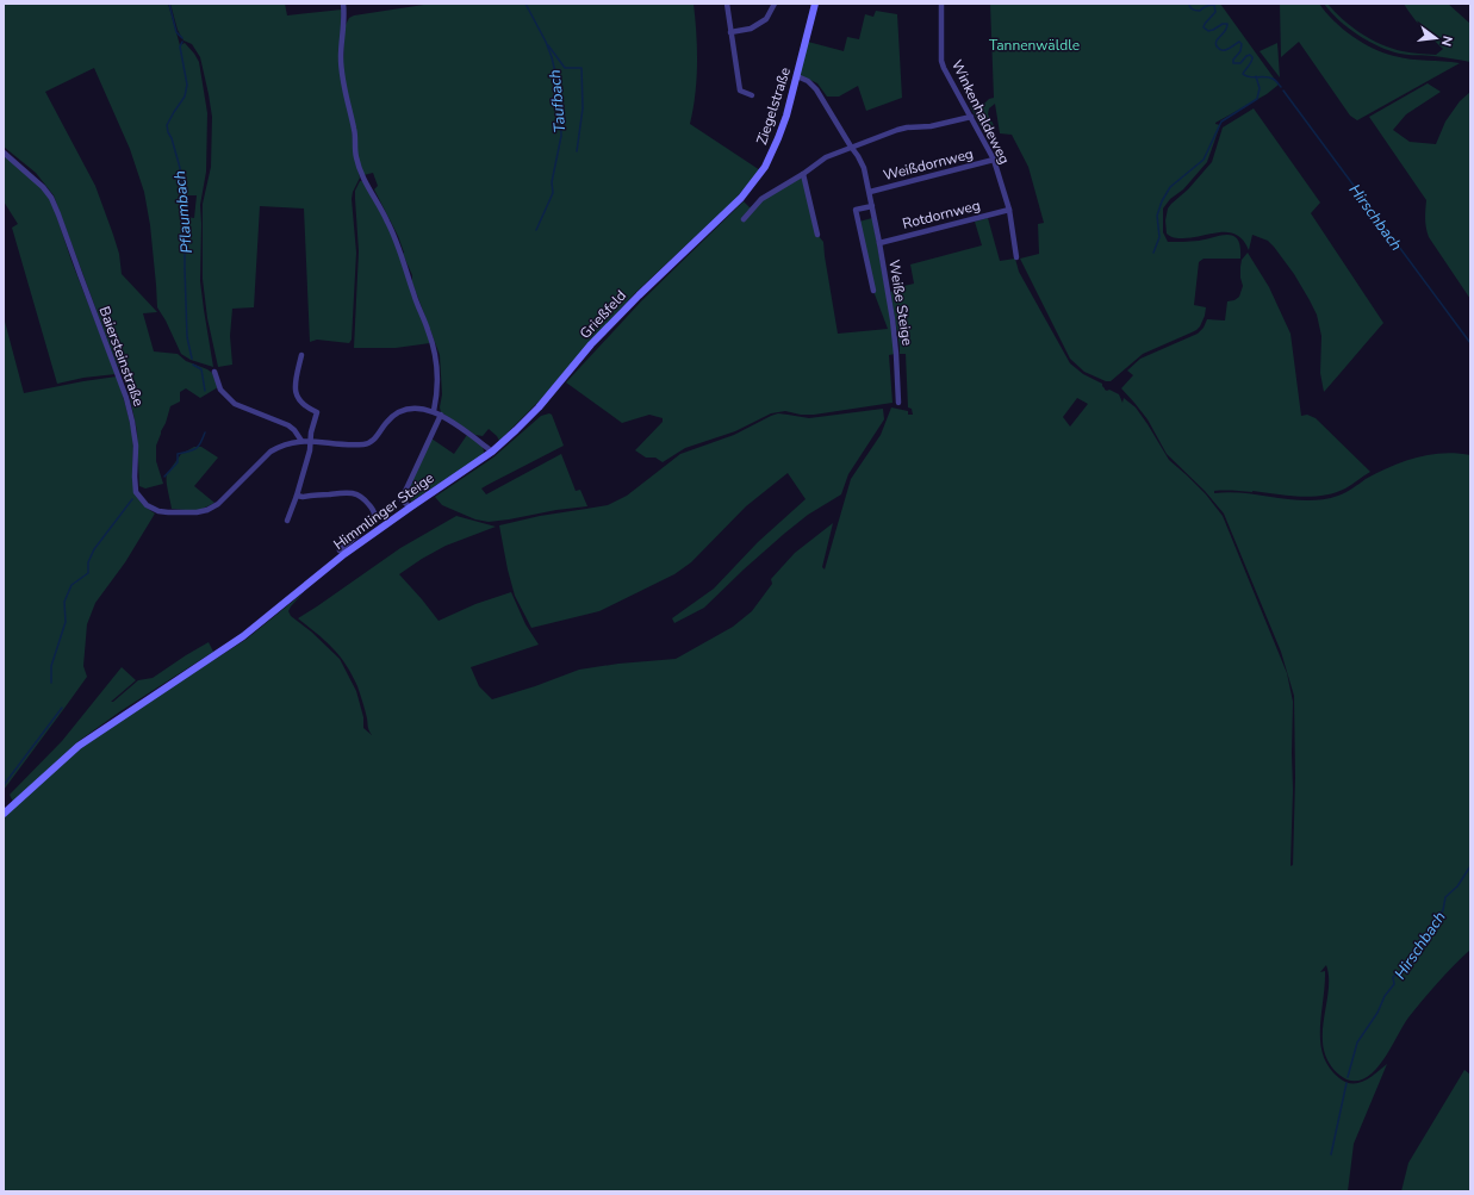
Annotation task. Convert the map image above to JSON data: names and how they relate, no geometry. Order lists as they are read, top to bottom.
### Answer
{
  "streets": {
    "main road": ["Ziegelstraße", "Grießfeld", "Himmlinger Steige"],
    "street": [
      "Winkenhaldeweg",
      "Weißdornweg",
      "Rotdornweg",
      "Weiße Steige",
      "Baiersteinstraße"
    ]
  },
  "crossings": [
    ["Ziegelstraße", "Weiße Steige"],
    ["Ziegelstraße", "Grießfeld"],
    ["Winkenhaldeweg", "Weißdornweg"],
    ["Winkenhaldeweg", "Rotdornweg"],
    ["Weißdornweg", "Weiße Steige"],
    ["Rotdornweg", "Weiße Steige"],
    ["Grießfeld", "Himmlinger Steige"],
    ["Baiersteinstraße", "Himmlinger Steige"]
  ],
  "water": ["Taufbach", "Pflaumbach", "Hirschbach"],
  "parks": ["Tannenwäldle"],
  "north": "right"
}
